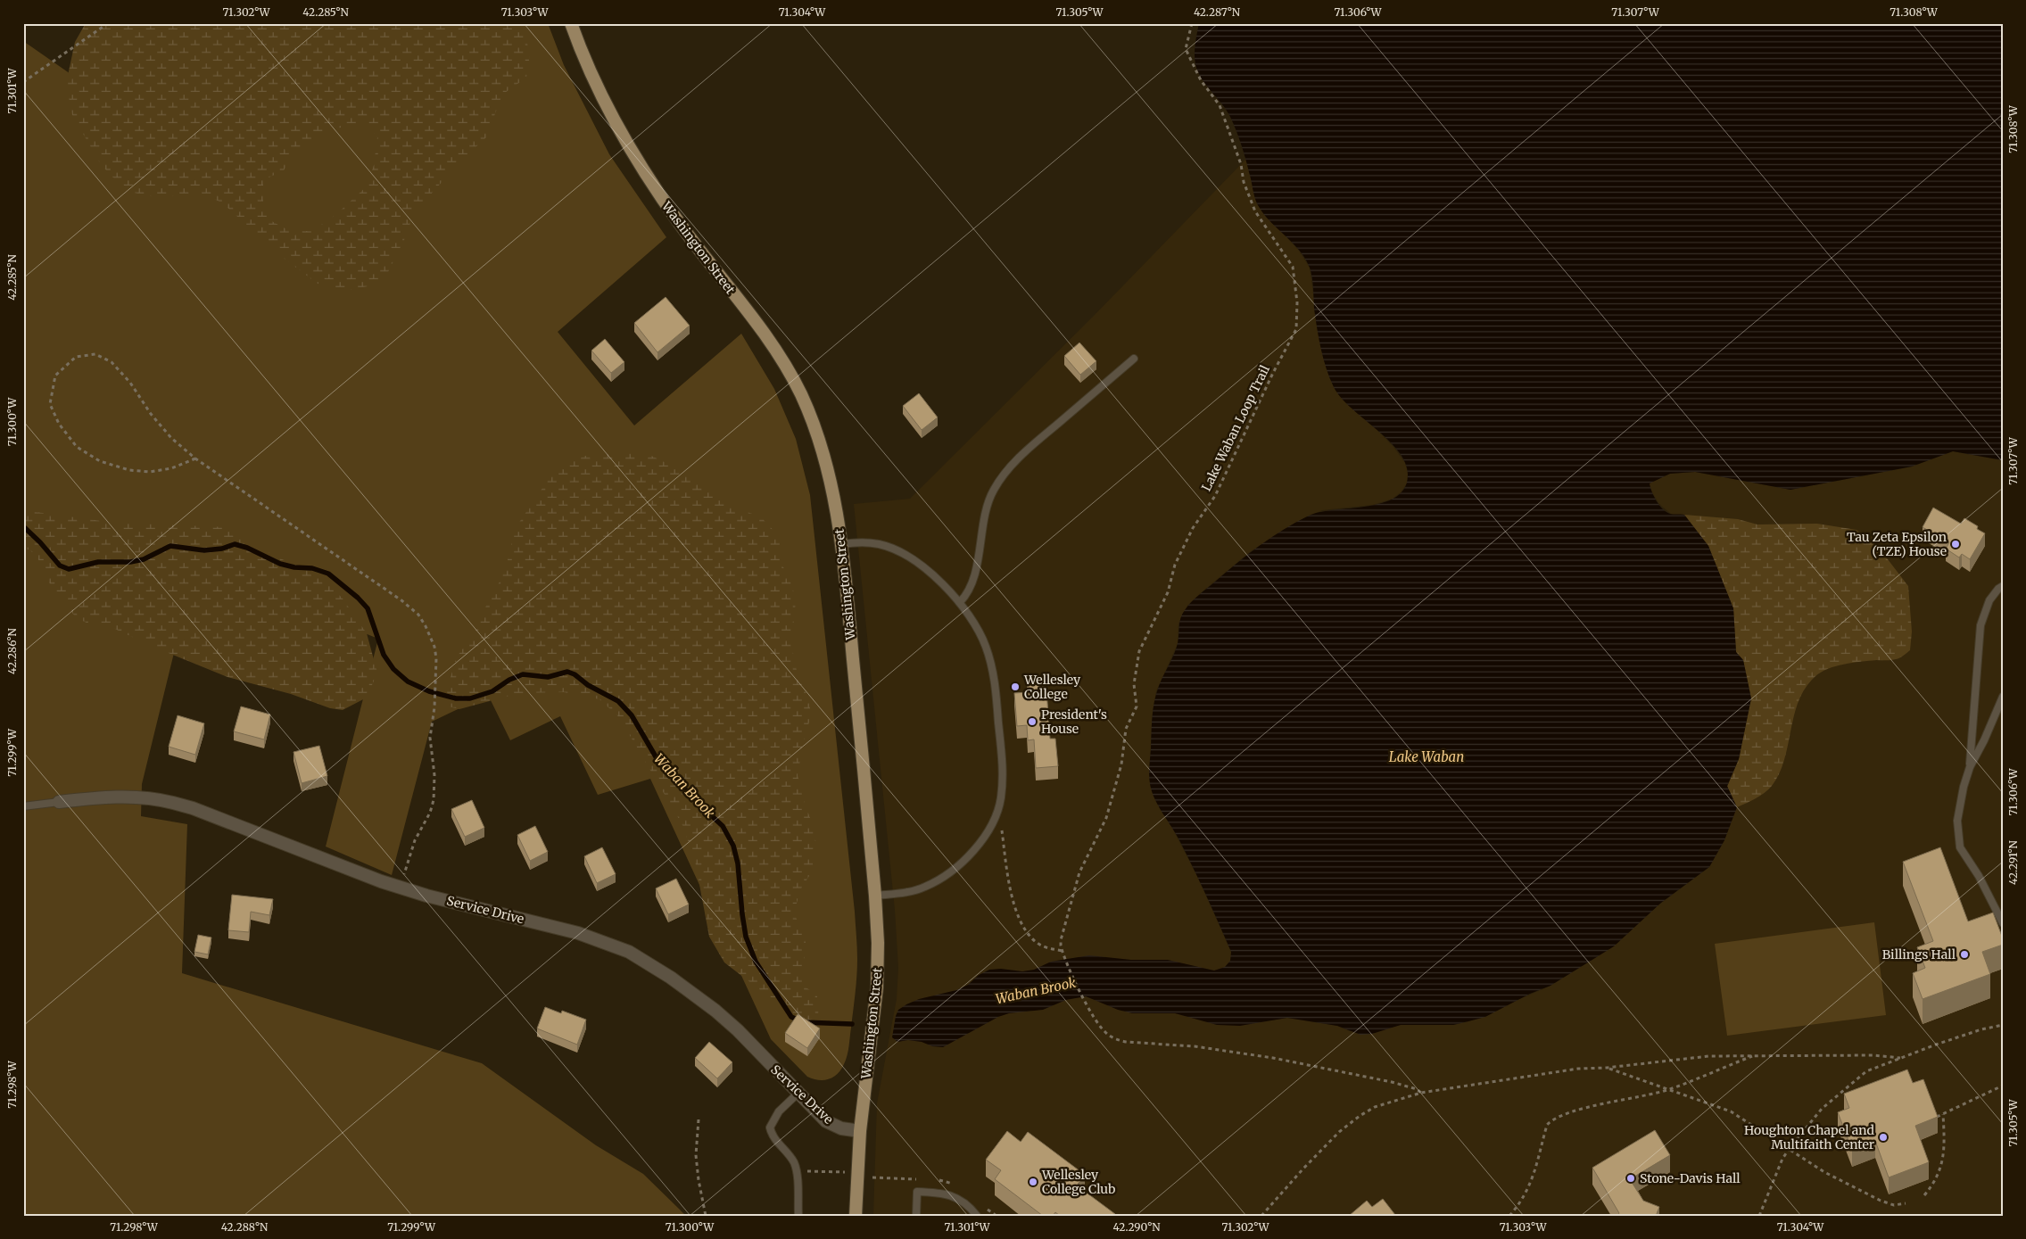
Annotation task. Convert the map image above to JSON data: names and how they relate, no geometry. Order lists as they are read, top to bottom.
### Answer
{
  "streets": {
    "main road": ["Washington Street"],
    "street": ["Service Drive"],
    "path": ["Lake Waban Loop Trail"]
  },
  "crossings": [
    ["Washington Street", "Service Drive"]
  ],
  "water": ["Lake Waban", "Waban Brook"],
  "places": [
    "Tau Zeta Epsilon (TZE) House",
    "Wellesley College",
    "President's House",
    "Billings Hall",
    "Houghton Chapel and Multifaith Center",
    "Stone-Davis Hall",
    "Wellesley College Club"
  ],
  "coordinates": [
    "71.302°W",
    "42.285°N",
    "71.303°W",
    "71.304°W",
    "71.305°W",
    "42.287°N",
    "71.306°W",
    "71.307°W",
    "71.308°W",
    "71.301°W",
    "71.300°W",
    "42.286°N",
    "71.299°W",
    "42.291°N",
    "71.298°W",
    "42.288°N",
    "42.290°N"
  ]
}
